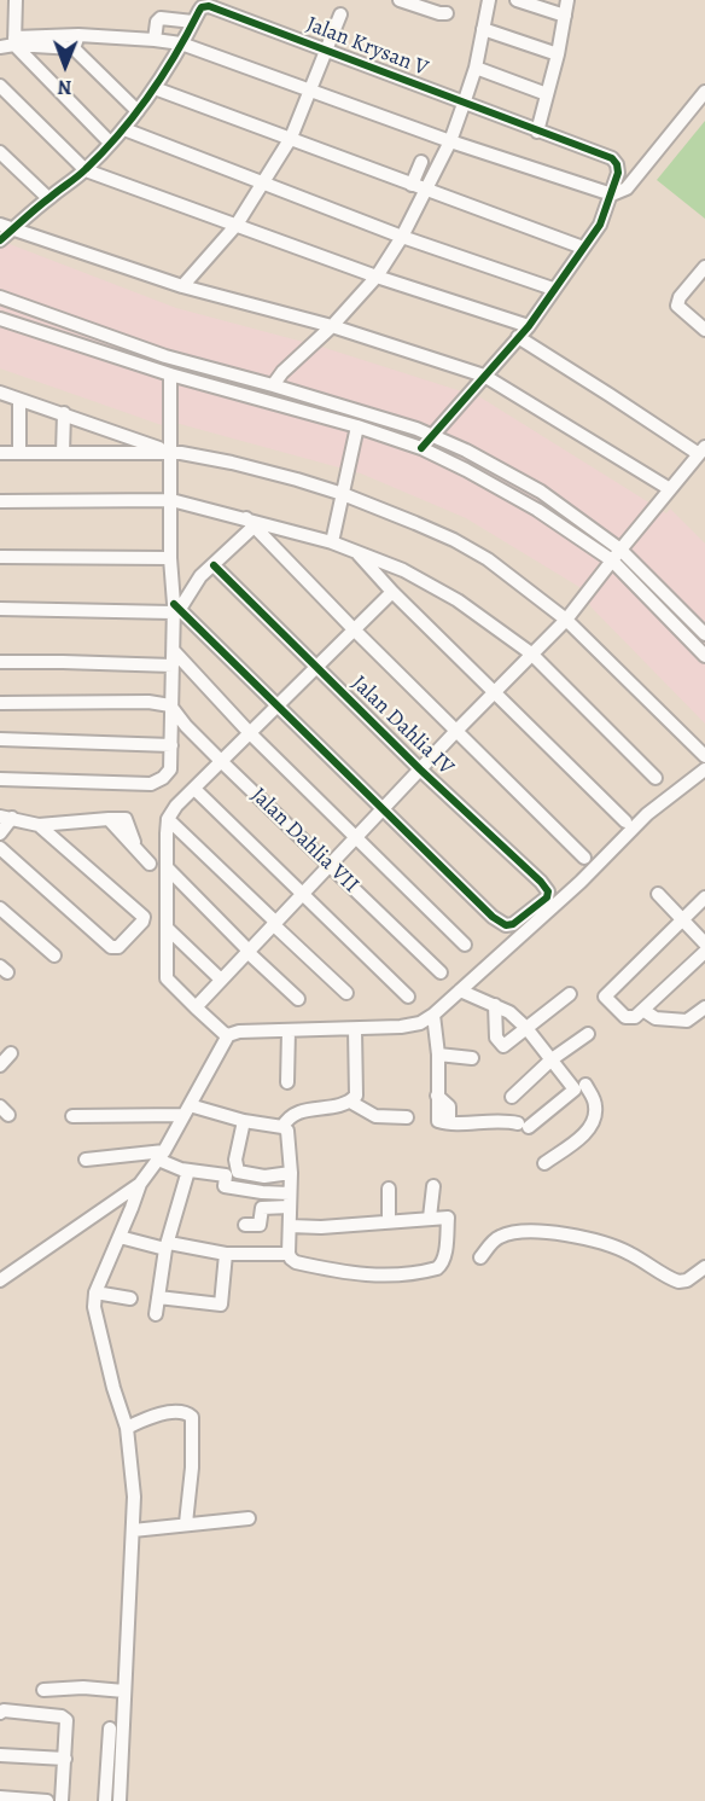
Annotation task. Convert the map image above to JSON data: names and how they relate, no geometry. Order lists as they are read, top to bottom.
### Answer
{
  "streets": {
    "street": ["Jalan Krysan V", "Jalan Dahlia IV", "Jalan Dahlia VII"]
  },
  "north": "bottom"
}
